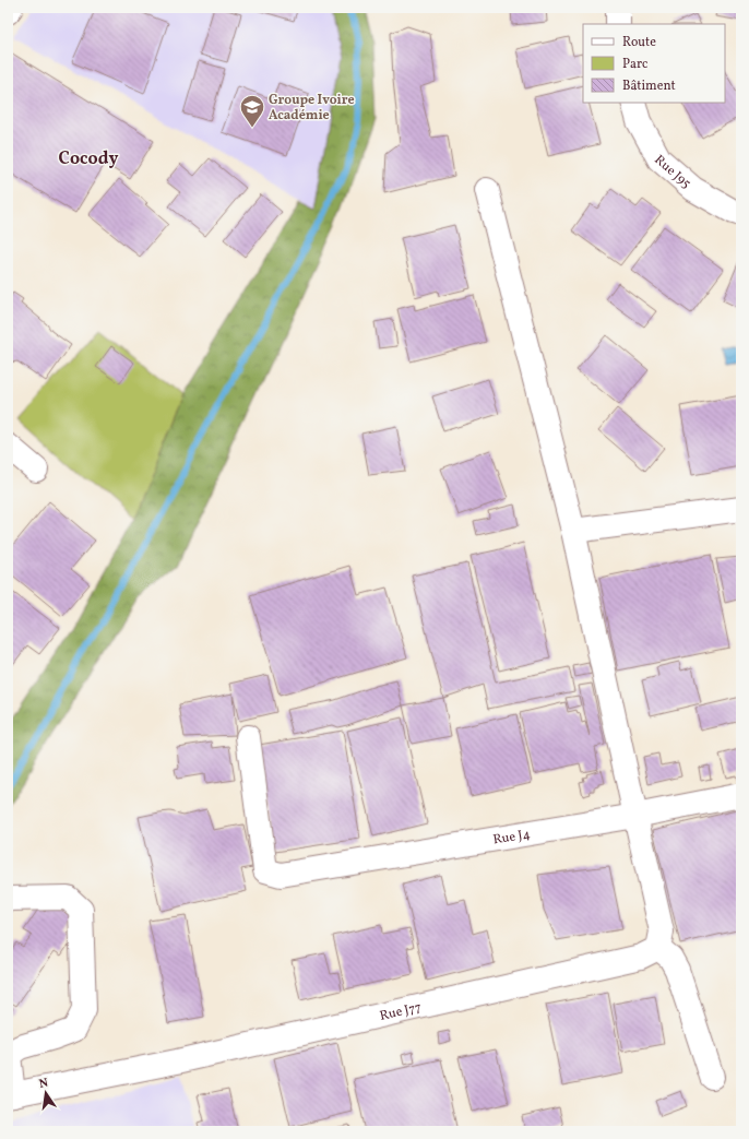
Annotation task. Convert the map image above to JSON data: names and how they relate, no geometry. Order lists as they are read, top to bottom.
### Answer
{
  "streets": {
    "street": ["Rue J95", "Rue J4", "Rue J77"]
  },
  "districts": ["Cocody"],
  "places": {
    "school or university": ["Groupe Ivoire Académie"]
  },
  "legend": ["Route", "Parc", "Bâtiment"],
  "north": "top"
}
